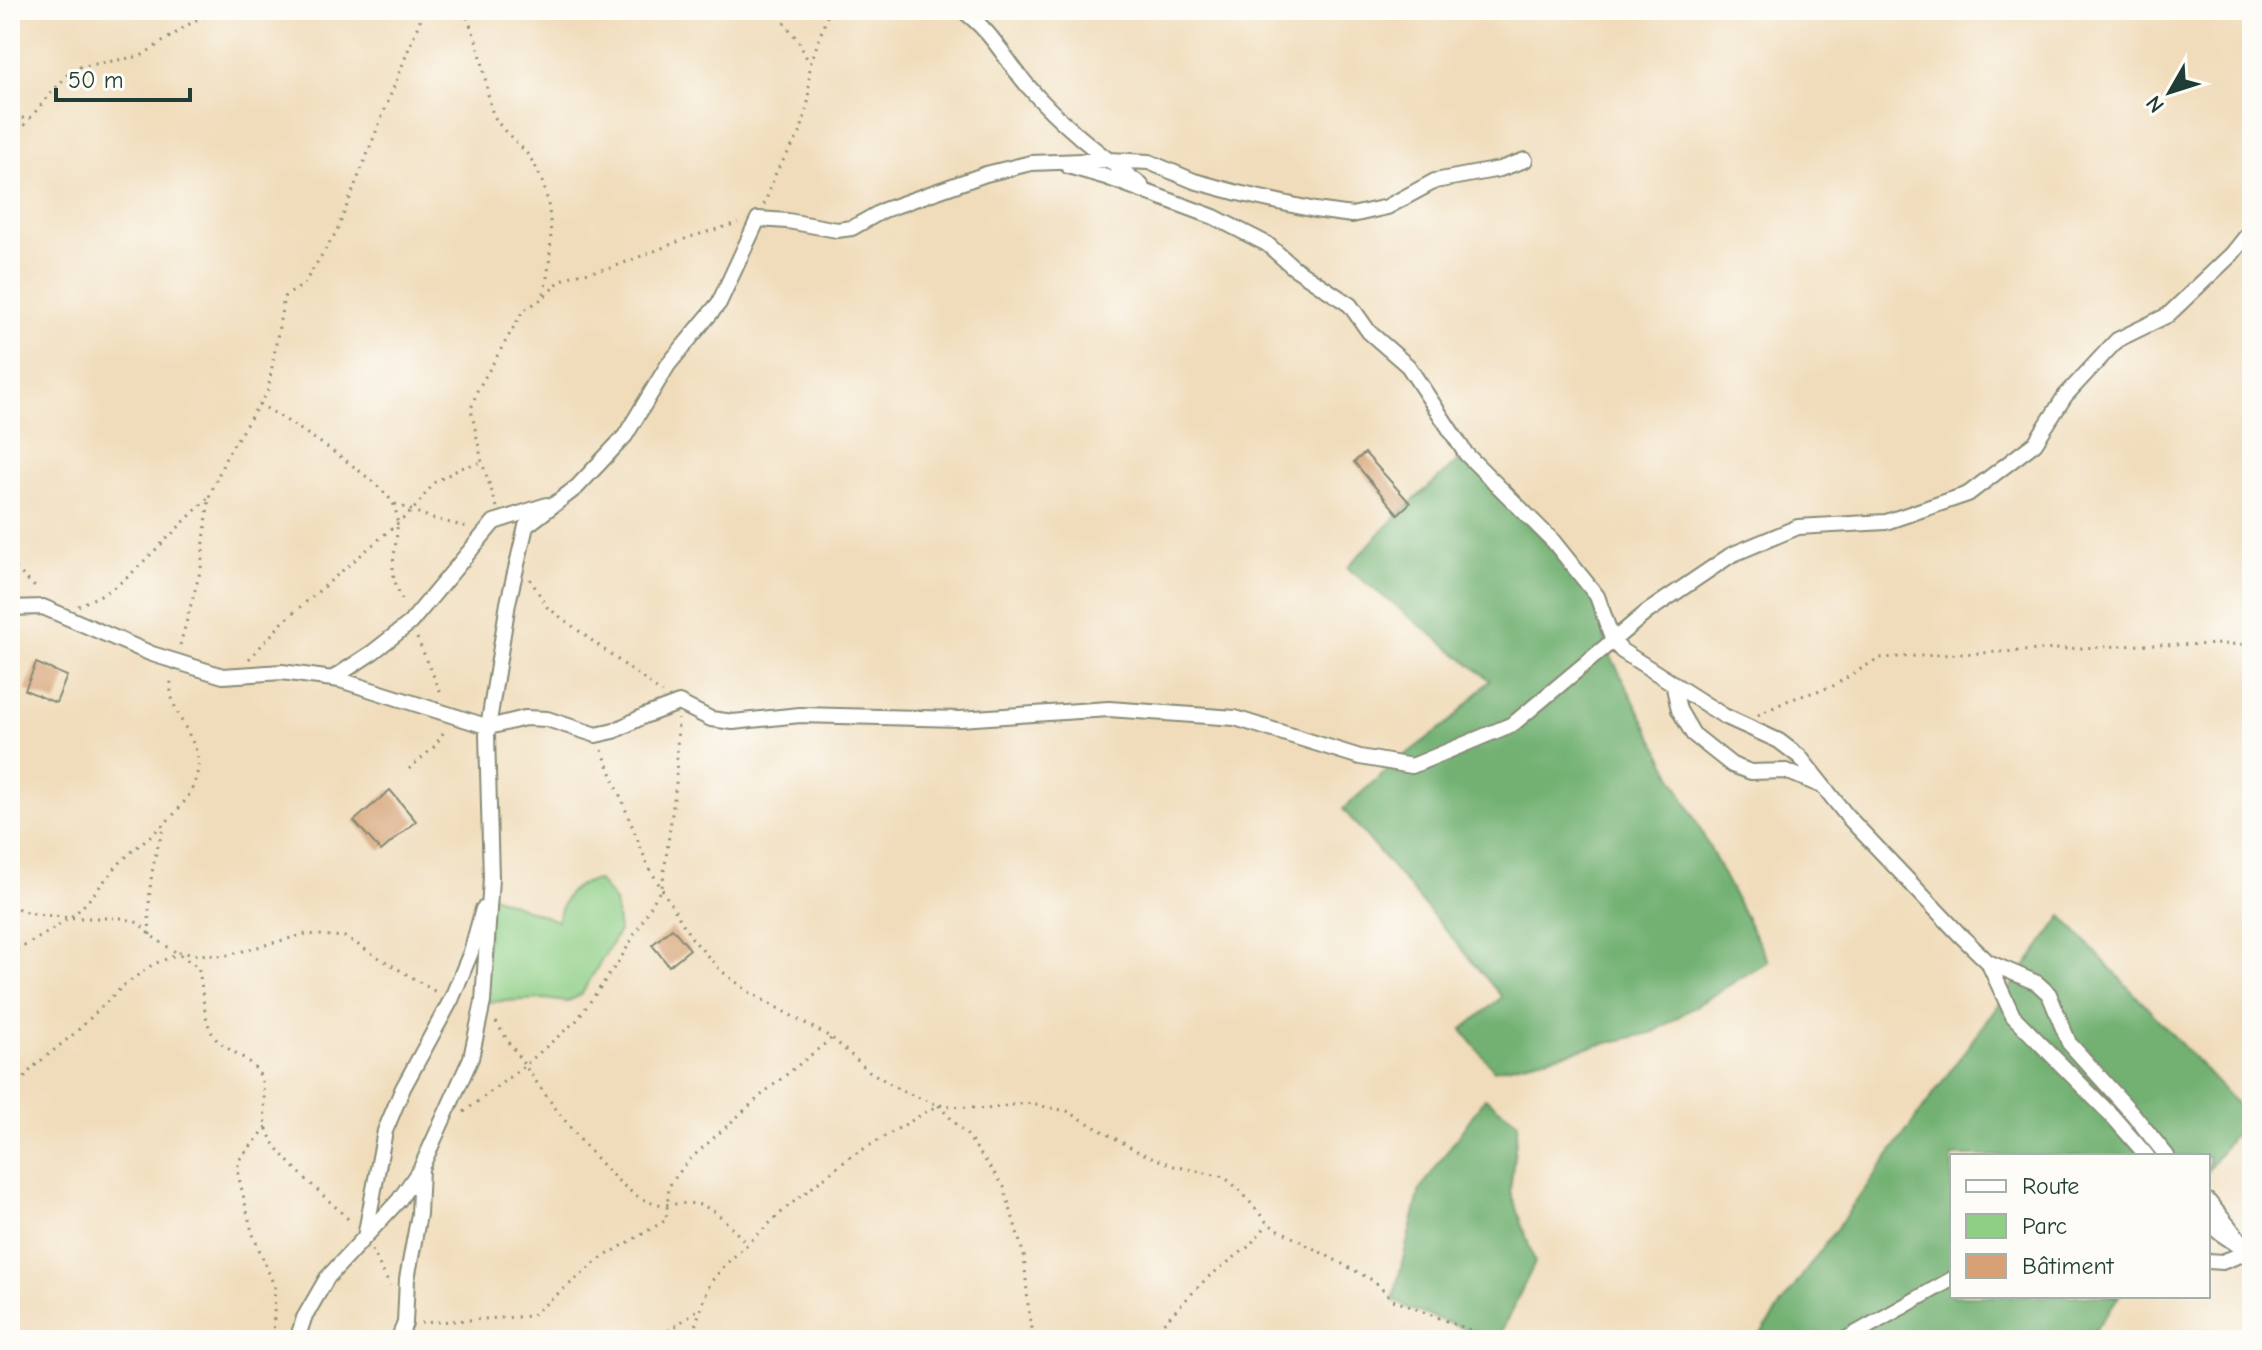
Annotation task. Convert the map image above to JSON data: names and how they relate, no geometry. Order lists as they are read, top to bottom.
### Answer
{
  "legend": ["Route", "Parc", "Bâtiment"],
  "scale_bar": "50 m",
  "north": "bottom left"
}
